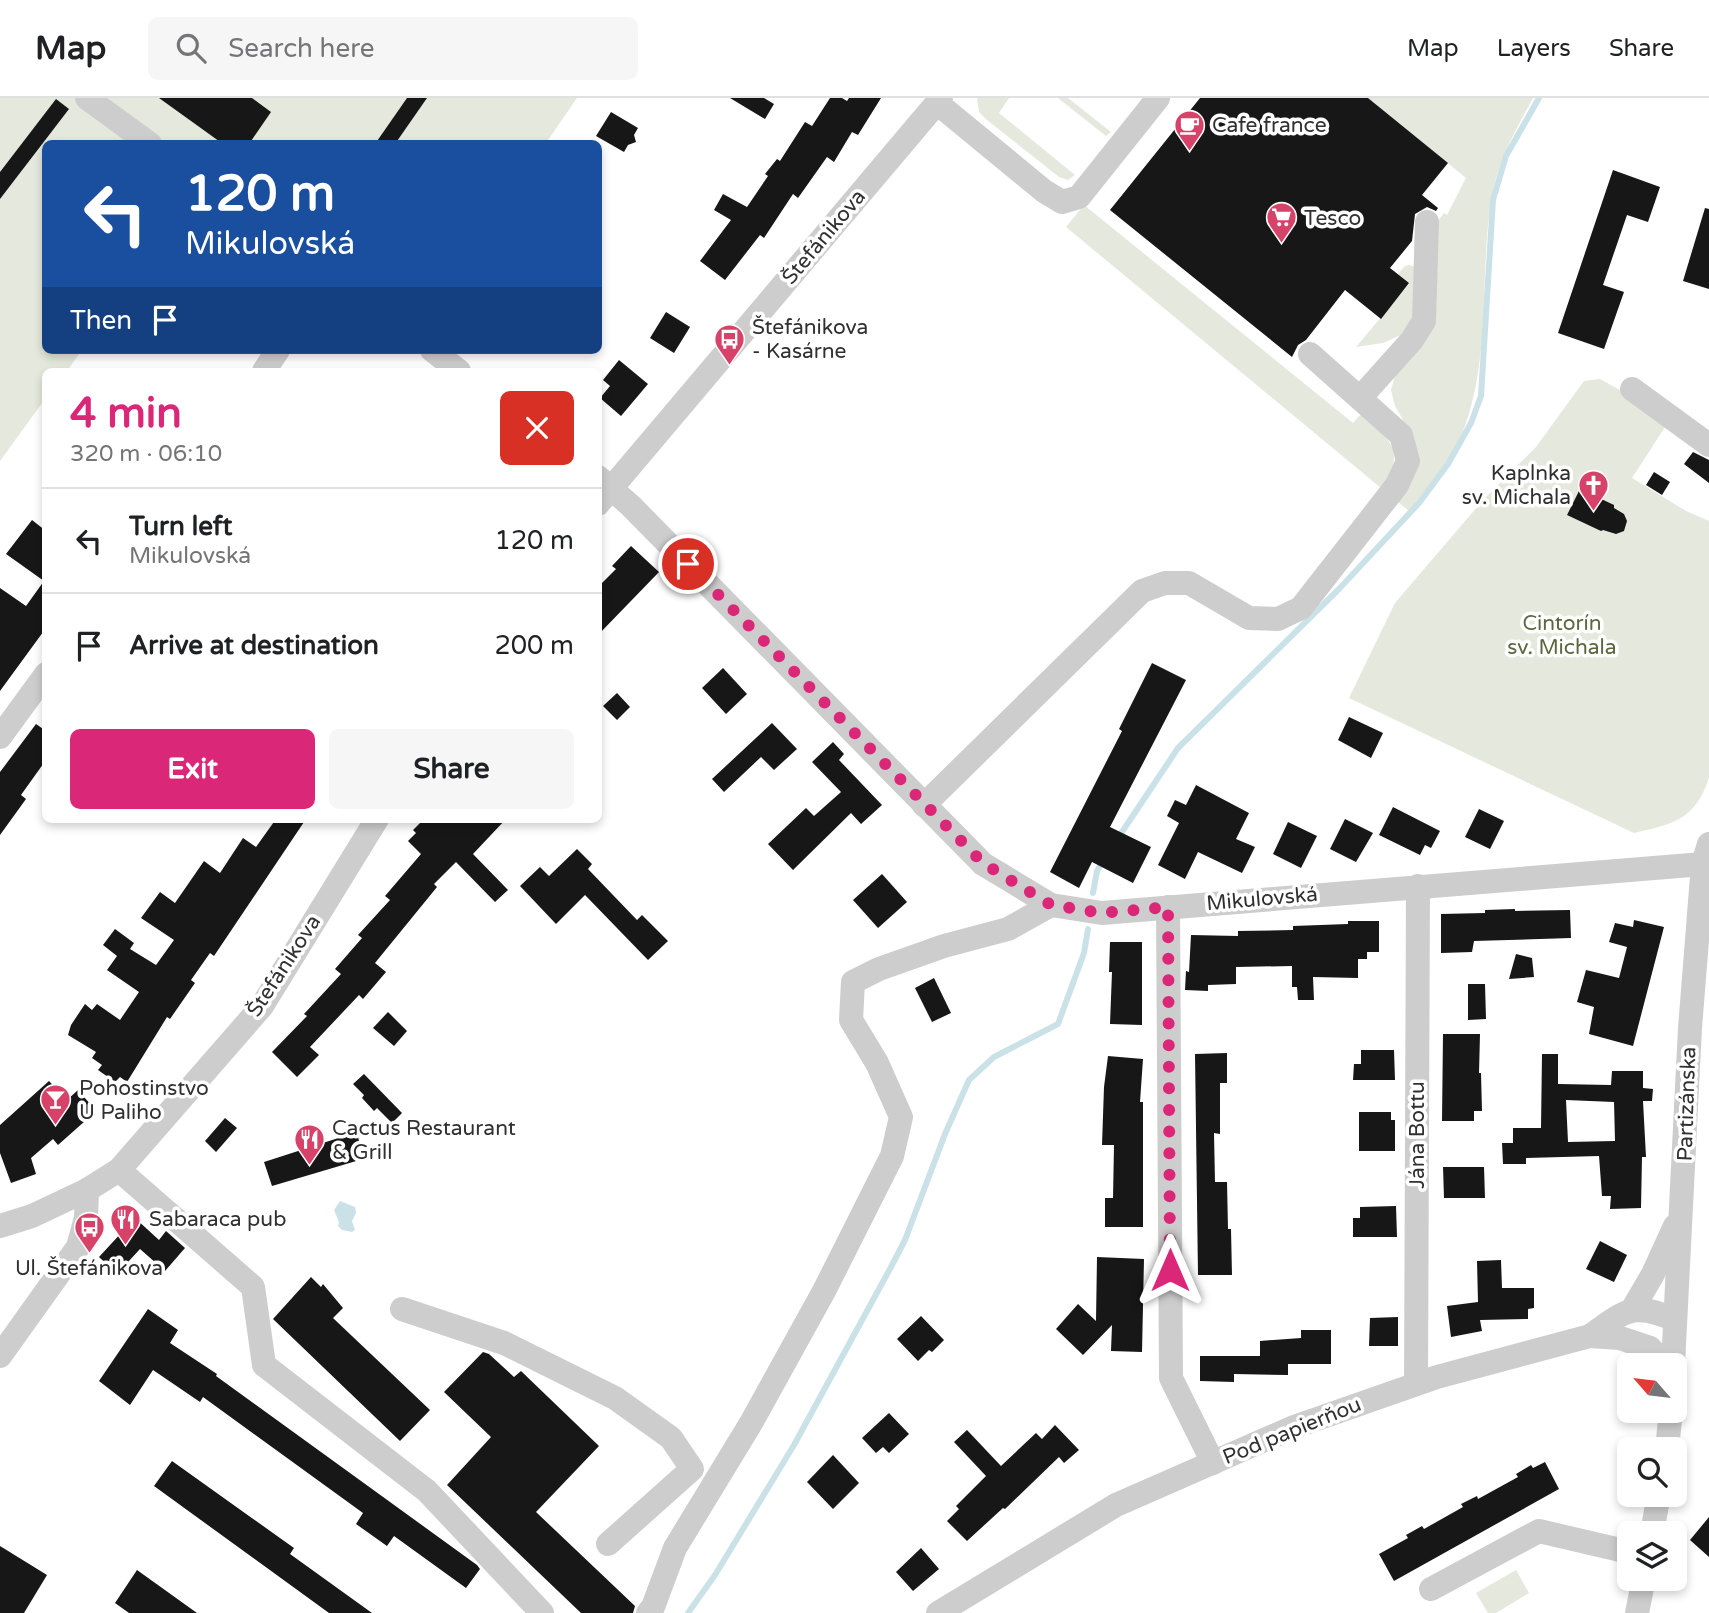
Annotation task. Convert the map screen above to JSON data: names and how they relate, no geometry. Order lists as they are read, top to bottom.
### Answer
{
  "streets": {
    "street": [
      "Štefánikova",
      "Mikulovská",
      "Partizánska",
      "Jána Bottu",
      "Pod papierňou"
    ]
  },
  "crossings": [
    ["Štefánikova", "Mikulovská"],
    ["Mikulovská", "Partizánska"],
    ["Mikulovská", "Jána Bottu"],
    ["Jána Bottu", "Pod papierňou"]
  ],
  "parks": ["Cintorín sv. Michala"],
  "places": {
    "cafe": ["Cafe france"],
    "supermarket": ["Tesco"],
    "bus stop": ["Štefánikova - Kasárne", "Ul. Štefánikova"],
    "church": ["Kaplnka sv. Michala"],
    "bar": ["Pohostinstvo U Paliho"],
    "restaurant": ["Cactus Restaurant & Grill", "Sabaraca pub"]
  },
  "north": "top left",
  "page": {
    "header": "Map",
    "search": "Search here",
    "nav": ["Map", "Layers", "Share"],
    "turn": ["120 m", "Mikulovská"],
    "then": "Then",
    "heading": ["4 min", "320 m · 06:10"],
    "list": [
      {
        "name": "Turn left",
        "note": "Mikulovská",
        "value": "120 m"
      },
      {
        "name": "Arrive at destination",
        "value": "200 m"
      }
    ],
    "buttons": ["Exit", "Share"]
  }
}
